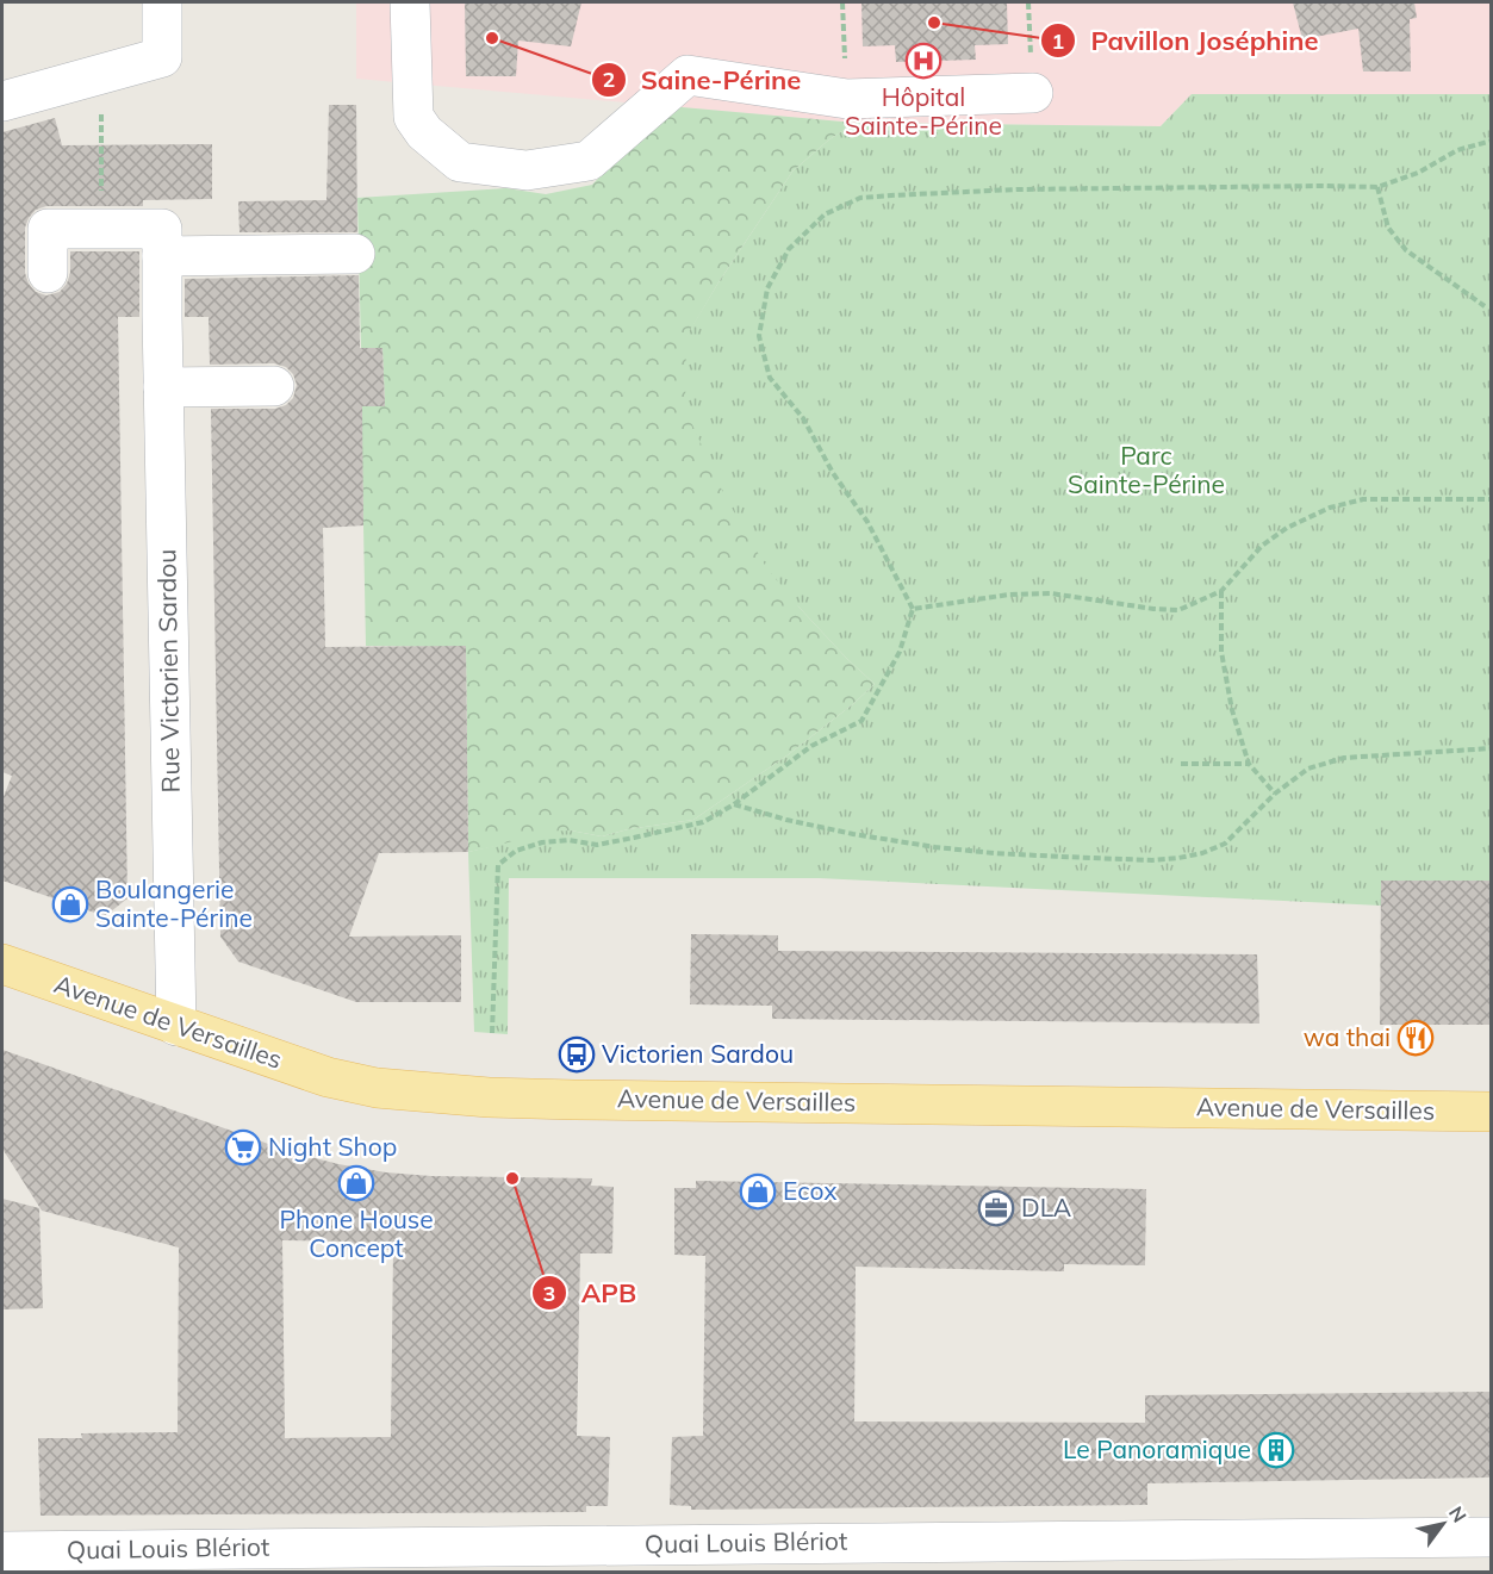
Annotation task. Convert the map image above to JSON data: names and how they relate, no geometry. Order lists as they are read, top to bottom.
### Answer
{
  "streets": {
    "main road": ["Avenue de Versailles"],
    "street": ["Rue Victorien Sardou", "Quai Louis Blériot"]
  },
  "crossings": [
    ["Rue Victorien Sardou", "Avenue de Versailles"]
  ],
  "parks": ["Parc Sainte-Périne"],
  "places": {
    "other": ["Pavillon Joséphine", "Saine-Périne", "APB"],
    "hospital": ["Hôpital Sainte-Périne"],
    "shop": ["Boulangerie Sainte-Périne", "Phone House Concept", "Ecox"],
    "restaurant": ["wa thai"],
    "bus stop": ["Victorien Sardou"],
    "supermarket": ["Night Shop"],
    "office": ["DLA"],
    "building": ["Le Panoramique"]
  },
  "north": "top right"
}
